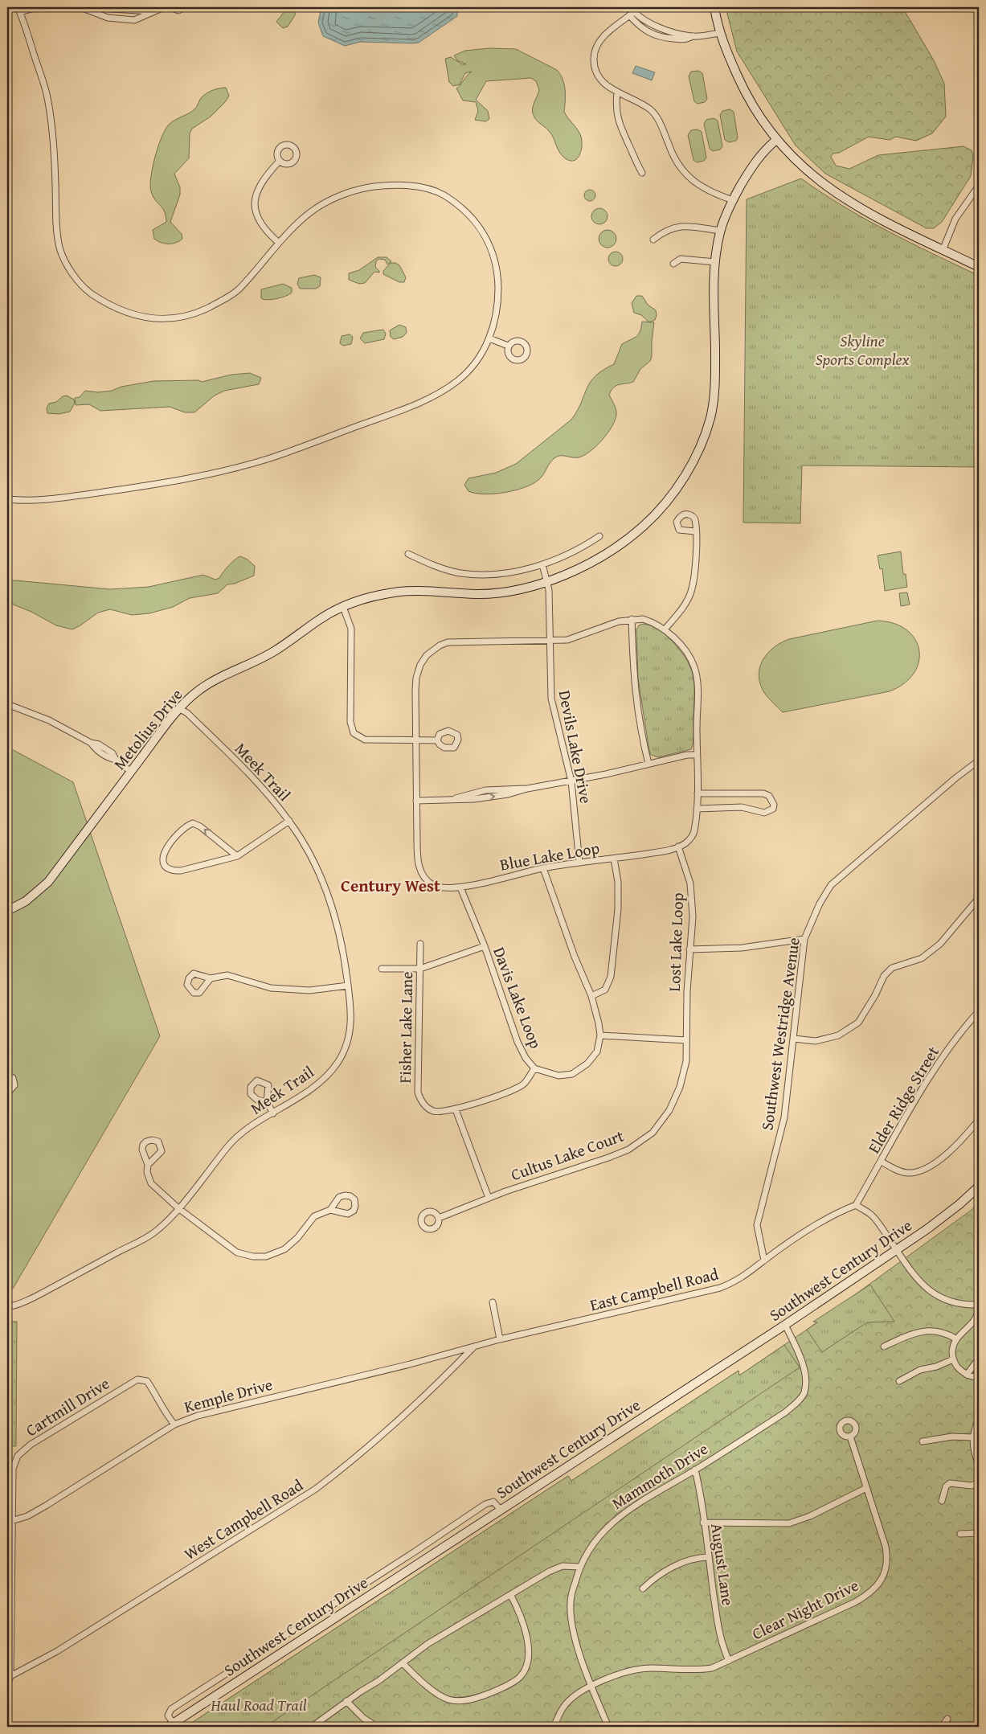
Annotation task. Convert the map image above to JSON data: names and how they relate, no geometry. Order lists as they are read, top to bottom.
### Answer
{
  "streets": {
    "main road": ["Metolius Drive", "Southwest Century Drive"],
    "street": [
      "Devils Lake Drive",
      "Meek Trail",
      "Blue Lake Loop",
      "Lost Lake Loop",
      "Davis Lake Loop",
      "Fisher Lake Lane",
      "Southwest Westridge Avenue",
      "Elder Ridge Street",
      "Cultus Lake Court",
      "East Campbell Road",
      "Kemple Drive",
      "Cartmill Drive",
      "Mammoth Drive",
      "West Campbell Road",
      "August Lane",
      "Clear Night Drive"
    ]
  },
  "crossings": [
    ["Metolius Drive", "Devils Lake Drive"],
    ["Metolius Drive", "Meek Trail"],
    ["Devils Lake Drive", "Blue Lake Loop"],
    ["Blue Lake Loop", "Lost Lake Loop"],
    ["Blue Lake Loop", "Davis Lake Loop"],
    ["Lost Lake Loop", "Cultus Lake Court"],
    ["Davis Lake Loop", "Fisher Lake Lane"],
    ["Southwest Westridge Avenue", "East Campbell Road"],
    ["Elder Ridge Street", "East Campbell Road"],
    ["Southwest Century Drive", "Mammoth Drive"],
    ["East Campbell Road", "Kemple Drive"],
    ["East Campbell Road", "West Campbell Road"],
    ["Kemple Drive", "Cartmill Drive"],
    ["Kemple Drive", "West Campbell Road"],
    ["Mammoth Drive", "August Lane"],
    ["Mammoth Drive", "Clear Night Drive"],
    ["August Lane", "Clear Night Drive"]
  ],
  "districts": ["Century West"],
  "parks": ["Skyline Sports Complex", "Haul Road Trail"]
}
